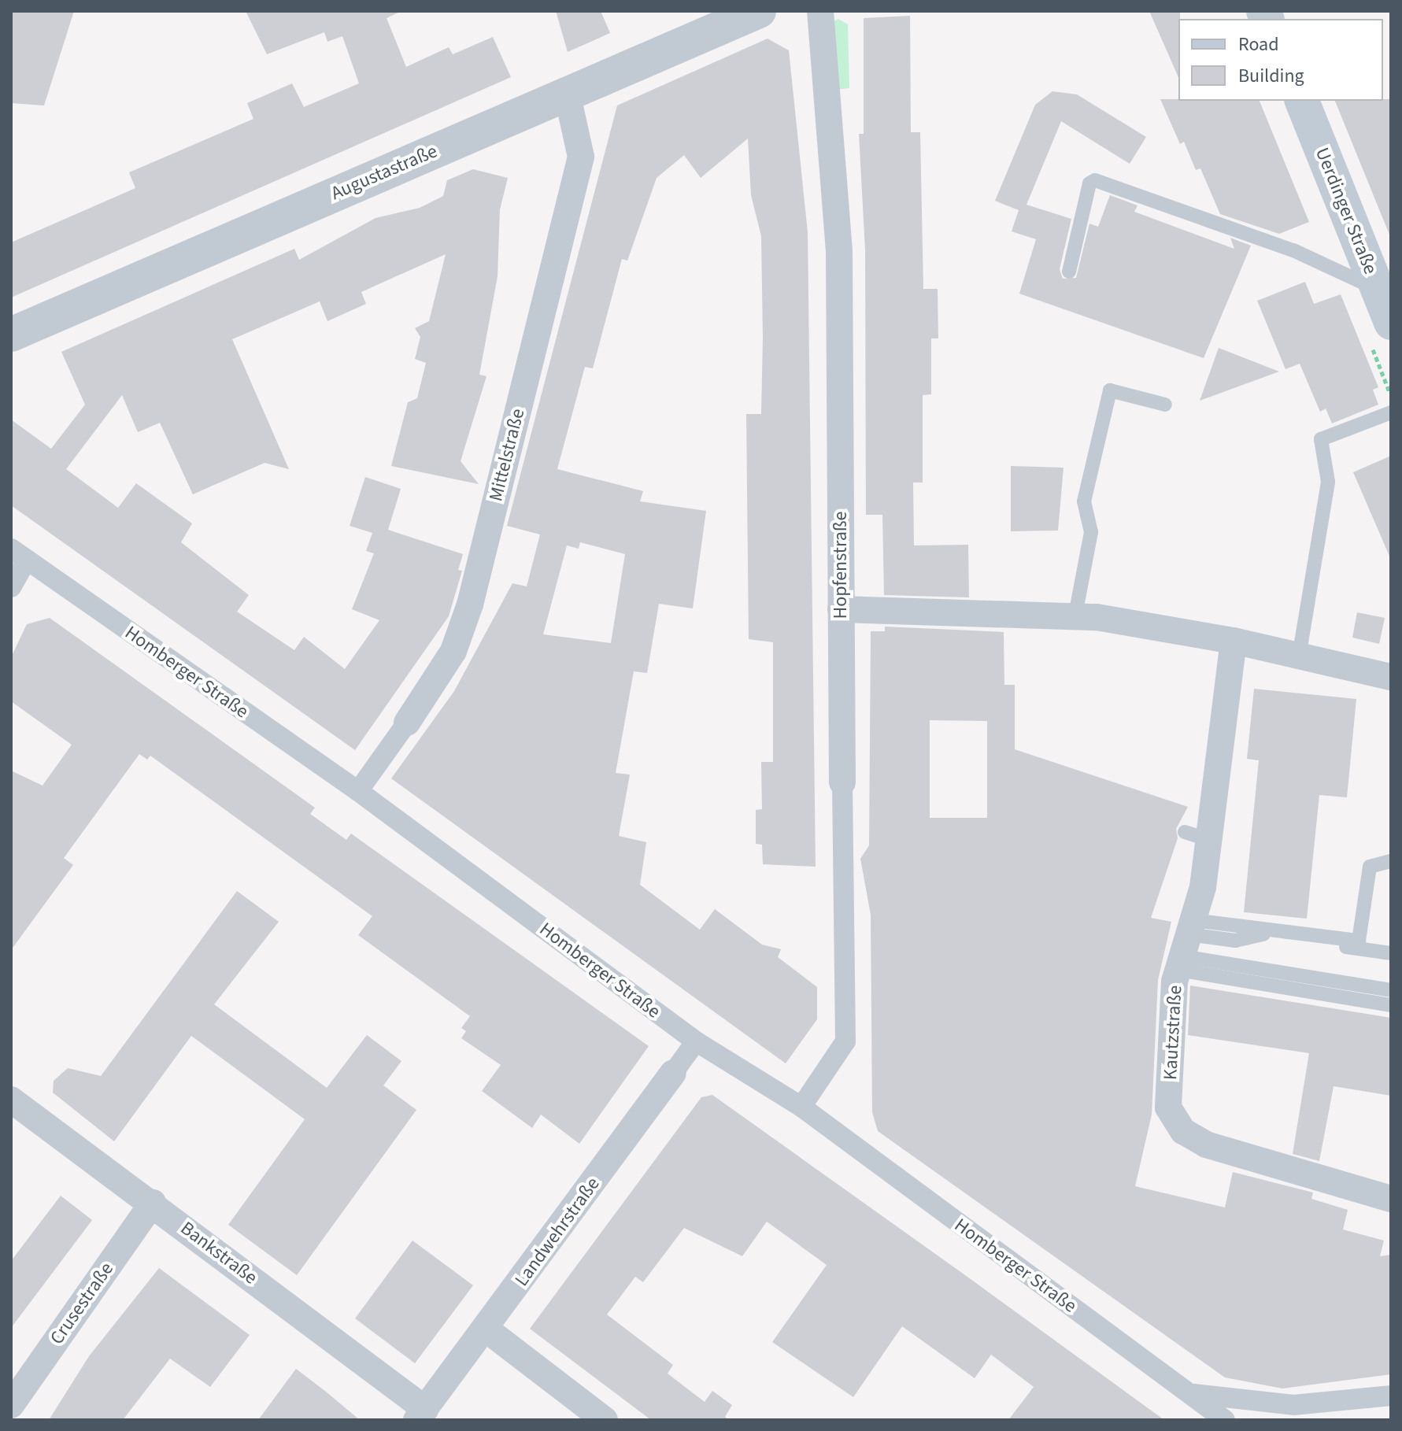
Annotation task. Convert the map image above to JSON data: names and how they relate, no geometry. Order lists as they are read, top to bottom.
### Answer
{
  "streets": {
    "main road": ["Uerdinger Straße"],
    "street": [
      "Augustastraße",
      "Mittelstraße",
      "Hopfenstraße",
      "Homberger Straße",
      "Kautzstraße",
      "Landwehrstraße",
      "Bankstraße",
      "Crusestraße"
    ]
  },
  "crossings": [
    ["Augustastraße", "Mittelstraße"],
    ["Mittelstraße", "Homberger Straße"],
    ["Hopfenstraße", "Homberger Straße"],
    ["Homberger Straße", "Landwehrstraße"],
    ["Landwehrstraße", "Bankstraße"],
    ["Bankstraße", "Crusestraße"]
  ],
  "legend": ["Road", "Building"]
}
